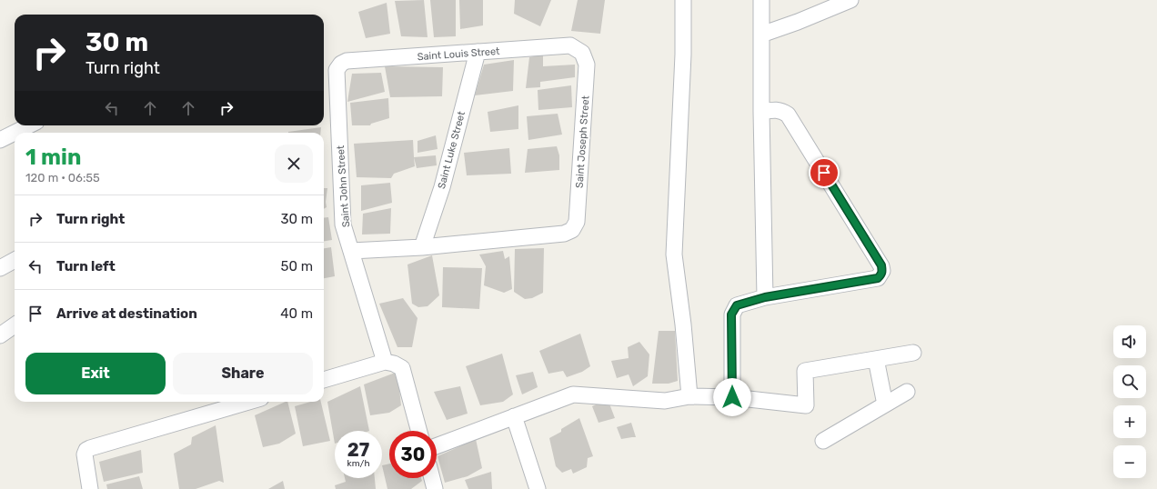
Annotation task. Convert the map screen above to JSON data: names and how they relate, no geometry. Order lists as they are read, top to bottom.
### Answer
{
  "streets": {
    "street": [
      "Saint Louis Street",
      "Saint Joseph Street",
      "Saint Luke Street",
      "Saint John Street"
    ]
  },
  "crossings": [
    ["Saint Louis Street", "Saint Joseph Street"],
    ["Saint Louis Street", "Saint Luke Street"],
    ["Saint Louis Street", "Saint John Street"],
    ["Saint Joseph Street", "Saint Luke Street"]
  ],
  "page": {
    "turn": ["30 m", "Turn right"],
    "heading": ["1 min", "120 m · 06:55"],
    "list": [
      {
        "name": "Turn right",
        "value": "30 m"
      },
      {
        "name": "Turn left",
        "value": "50 m"
      },
      {
        "name": "Arrive at destination",
        "value": "40 m"
      }
    ],
    "map_buttons": ["+", "−"],
    "buttons": ["Exit", "Share"],
    "speed": "27 km/h",
    "limit": "30"
  }
}
